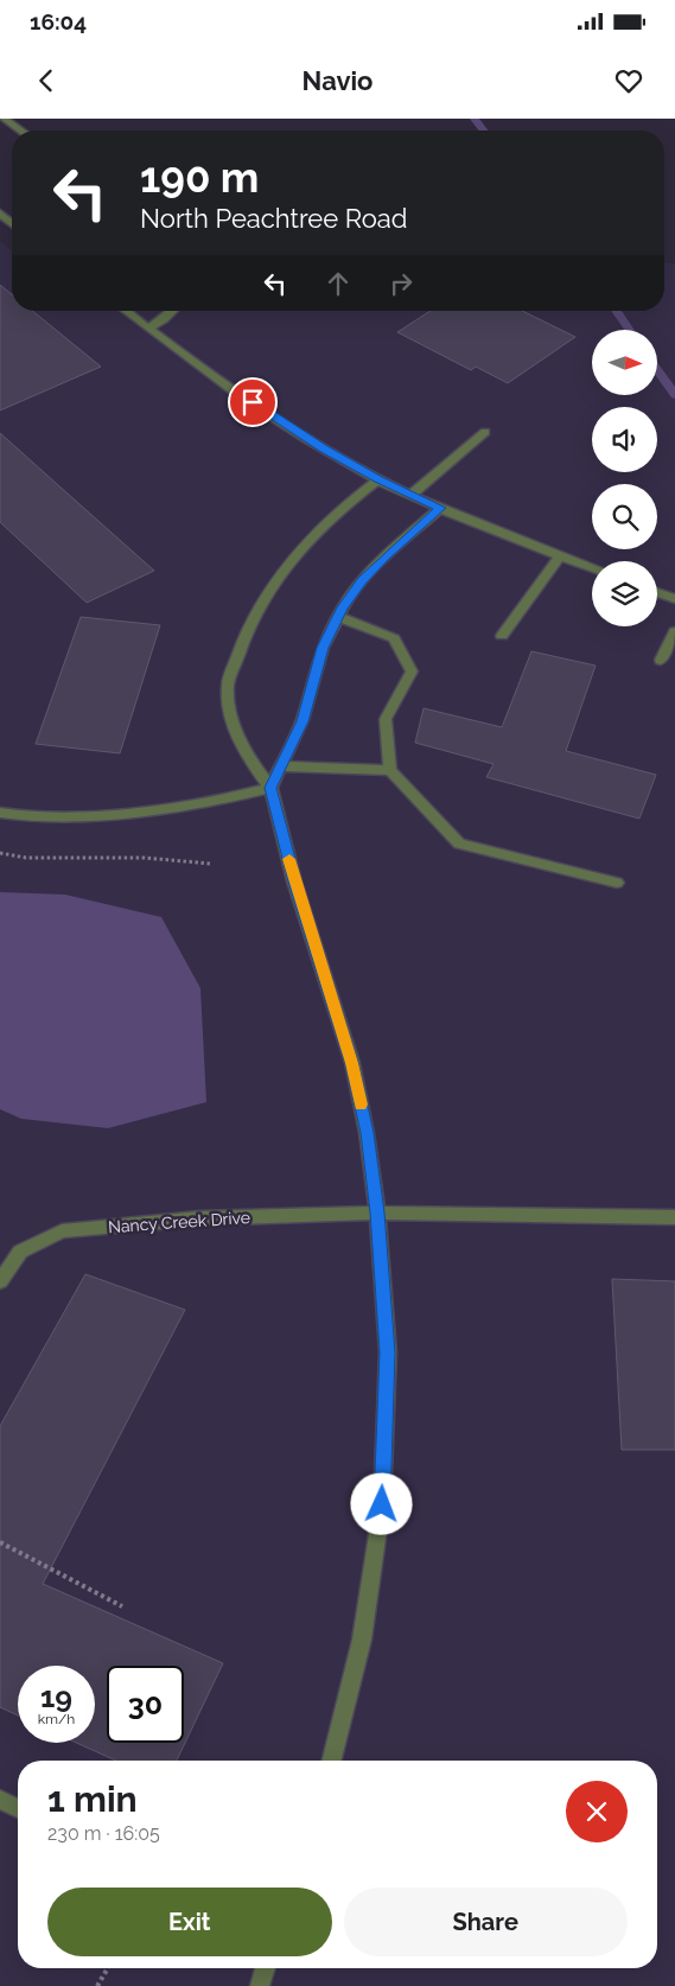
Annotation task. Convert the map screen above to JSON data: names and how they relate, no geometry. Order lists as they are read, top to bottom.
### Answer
{
  "streets": {
    "street": ["Nancy Creek Drive"]
  },
  "north": "right",
  "page": {
    "status": "16:04",
    "header": "Navio",
    "turn": ["190 m", "North Peachtree Road"],
    "speed": "19 km/h",
    "limit": "30",
    "heading": ["1 min", "230 m · 16:05"],
    "buttons": ["Exit", "Share"]
  }
}
